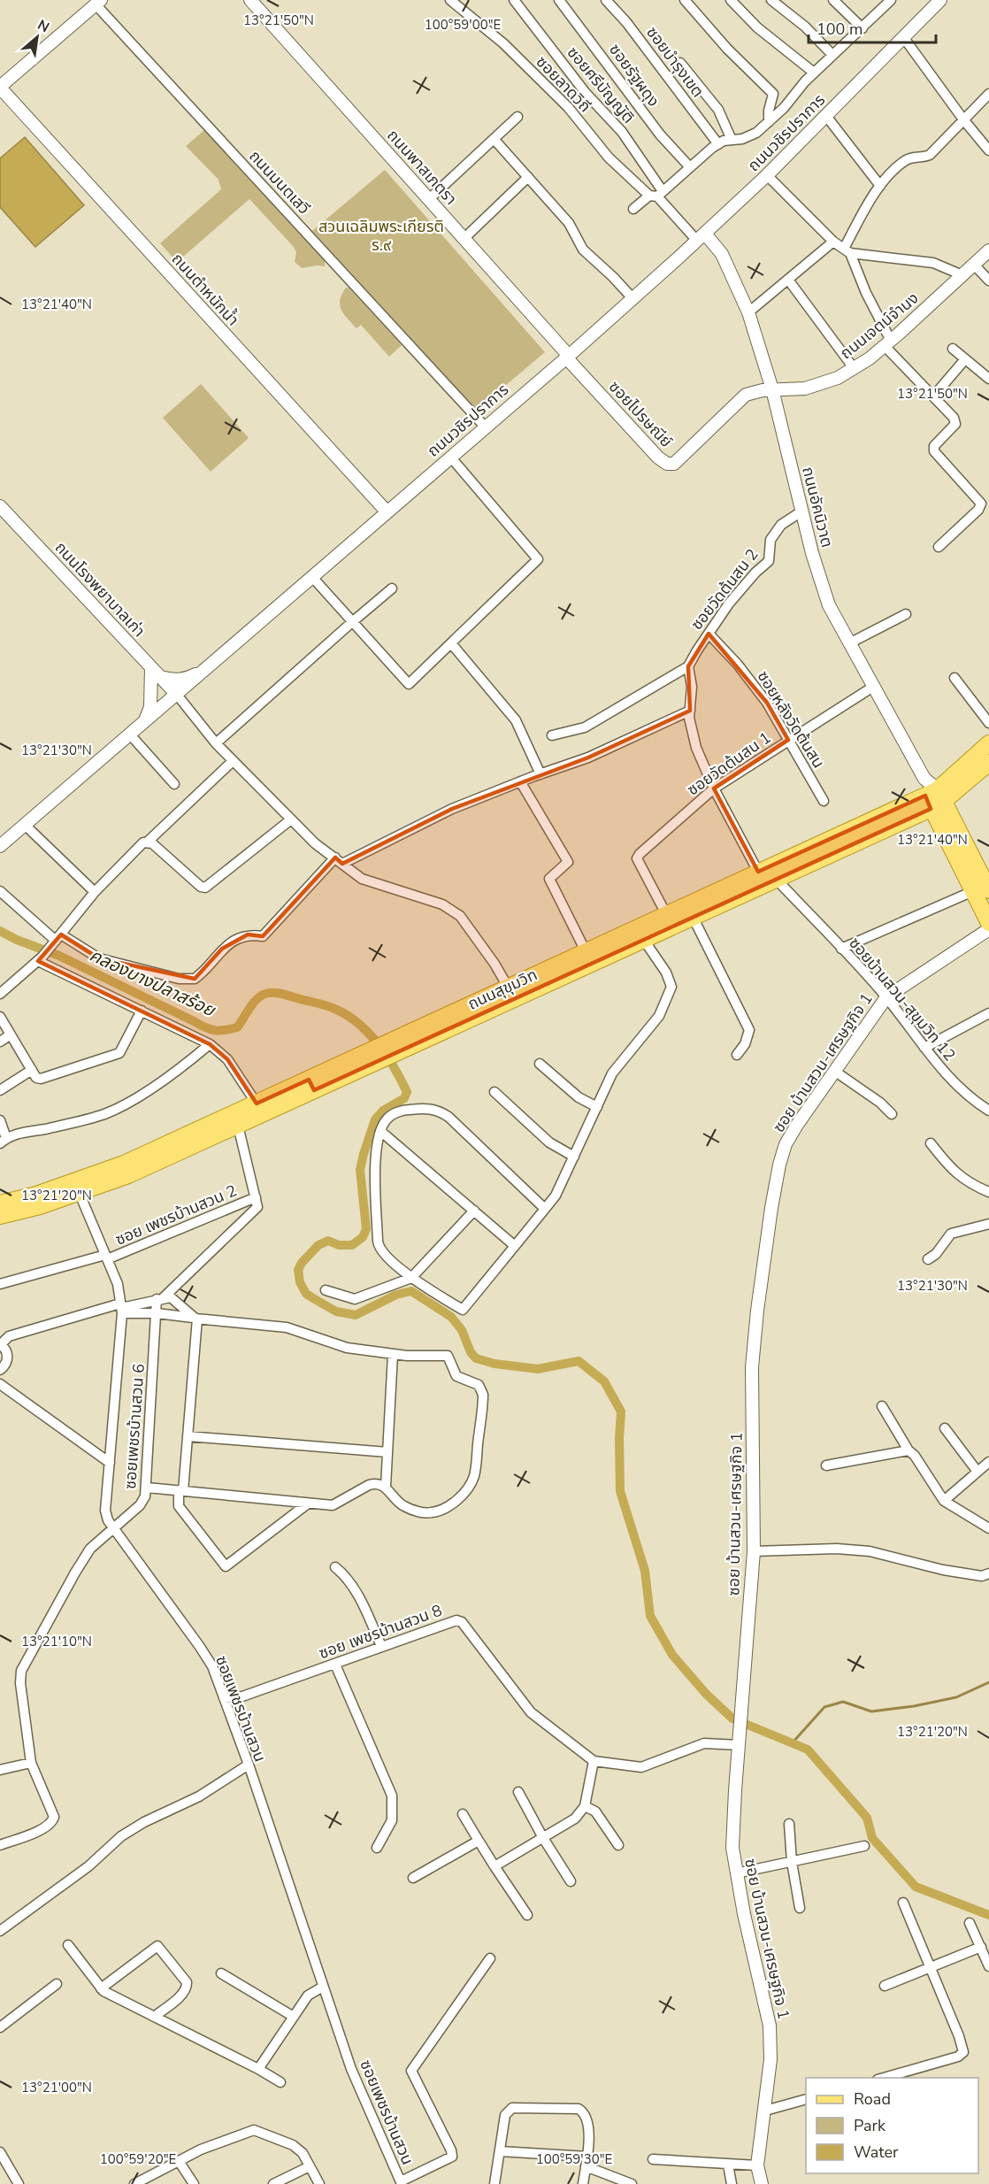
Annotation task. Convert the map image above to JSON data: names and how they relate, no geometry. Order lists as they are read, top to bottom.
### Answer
{
  "streets": {
    "main road": ["ถนนสุขุมวิท"],
    "street": [
      "ซอยบำรุงเขต",
      "ซอยรัฐผดุง",
      "ซอยลาดวิถี",
      "ซอยศรีบัญญัติ",
      "ถนนวชิรปราการ",
      "ถนนพาสเภตรา",
      "ถนนมนตเสวี",
      "ถนนตำหนักน้ำ",
      "ถนนเจตน์จำนง",
      "ซอยไปรษณีย์",
      "ถนนอัคนิวาต",
      "ถนนโรงพยาบาลเก่า",
      "ซอยวัดต้นสน 2",
      "ซอยหลังวัดต้นสน",
      "ซอยวัดต้นสน 1",
      "ซอยบ้านสวน-สุขุมวิท 12",
      "ซอย บ้านสวน-เศรษฐกิจ 1",
      "ซอย เพชรบ้านสวน 2",
      "ซอยเพชรบ้านสวน 6",
      "ซอย เพชรบ้านสวน 8",
      "ซอยเพชรบ้านสวน"
    ]
  },
  "crossings": [
    ["ซอยลาดวิถี", "ซอยศรีบัญญัติ"],
    ["ซอยลาดวิถี", "ถนนวชิรปราการ"],
    ["ซอยลาดวิถี", "ถนนอัคนิวาต"],
    ["ถนนวชิรปราการ", "ถนนพาสเภตรา"],
    ["ถนนวชิรปราการ", "ถนนมนตเสวี"],
    ["ถนนวชิรปราการ", "ถนนตำหนักน้ำ"],
    ["ถนนวชิรปราการ", "ซอยไปรษณีย์"],
    ["ถนนวชิรปราการ", "ถนนอัคนิวาต"],
    ["ถนนวชิรปราการ", "ถนนโรงพยาบาลเก่า"],
    ["ถนนพาสเภตรา", "ซอยไปรษณีย์"],
    ["ถนนเจตน์จำนง", "ซอยไปรษณีย์"],
    ["ถนนเจตน์จำนง", "ถนนอัคนิวาต"],
    ["ซอยไปรษณีย์", "ถนนอัคนิวาต"],
    ["ถนนอัคนิวาต", "ซอยวัดต้นสน 2"],
    ["ถนนอัคนิวาต", "ซอยวัดต้นสน 1"],
    ["ถนนอัคนิวาต", "ถนนสุขุมวิท"],
    ["ซอยวัดต้นสน 2", "ซอยหลังวัดต้นสน"],
    ["ซอยหลังวัดต้นสน", "ซอยวัดต้นสน 1"],
    ["ซอยวัดต้นสน 1", "ถนนสุขุมวิท"],
    ["ถนนสุขุมวิท", "ซอยบ้านสวน-สุขุมวิท 12"],
    ["ถนนสุขุมวิท", "ซอยเพชรบ้านสวน"],
    ["ซอยบ้านสวน-สุขุมวิท 12", "ซอย บ้านสวน-เศรษฐกิจ 1"],
    ["ซอย เพชรบ้านสวน 2", "ซอยเพชรบ้านสวน"],
    ["ซอยเพชรบ้านสวน 6", "ซอยเพชรบ้านสวน"],
    ["ซอย เพชรบ้านสวน 8", "ซอยเพชรบ้านสวน"]
  ],
  "water": ["คลองบางปลาสร้อย"],
  "parks": ["สวนเฉลิมพระเกียรติ ร.๙"],
  "legend": ["Road", "Park", "Water"],
  "scale_bar": "100 m",
  "north": "top right",
  "coordinates": [
    "13°21'50\"N",
    "100°59'00\"E",
    "13°21'40\"N",
    "13°21'30\"N",
    "13°21'20\"N",
    "13°21'10\"N",
    "13°21'00\"N",
    "100°59'20\"E",
    "100°59'30\"E"
  ]
}
